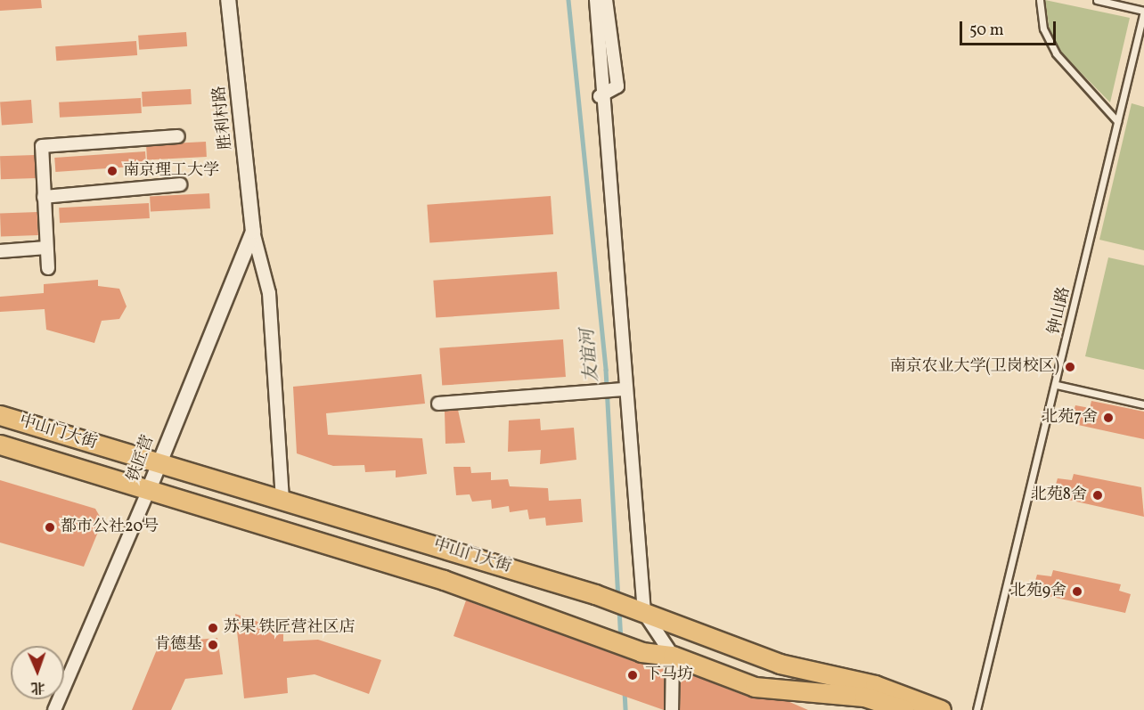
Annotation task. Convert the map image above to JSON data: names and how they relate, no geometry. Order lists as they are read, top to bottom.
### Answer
{
  "streets": {
    "main road": ["中山门大街"],
    "street": ["胜利村路", "铁匠营"],
    "lane": ["钟山路"]
  },
  "crossings": [
    ["胜利村路", "铁匠营"],
    ["中山门大街", "铁匠营"]
  ],
  "water": ["友谊河"],
  "places": [
    "南京理工大学",
    "南京农业大学(卫岗校区)",
    "北苑7舍",
    "北苑8舍",
    "都市公社20号",
    "北苑9舍",
    "苏果 铁匠营社区店",
    "肯德基",
    "下马坊"
  ],
  "scale_bar": "50 m",
  "north": "bottom"
}
